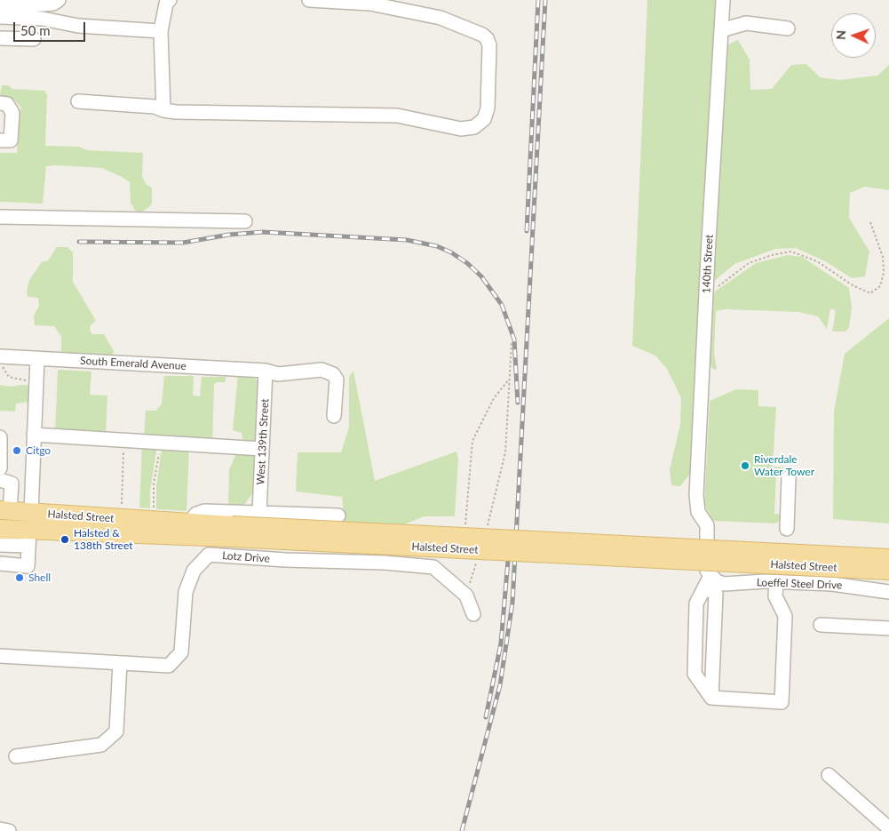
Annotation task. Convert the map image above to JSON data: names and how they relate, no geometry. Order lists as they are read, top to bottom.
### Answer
{
  "streets": {
    "main road": ["Halsted Street"],
    "street": [
      "140th Street",
      "South Emerald Avenue",
      "West 139th Street",
      "Lotz Drive",
      "Loeffel Steel Drive"
    ]
  },
  "crossings": [
    ["140th Street", "Loeffel Steel Drive"],
    ["South Emerald Avenue", "West 139th Street"]
  ],
  "places": [
    "Citgo",
    "Riverdale Water Tower",
    "Halsted & 138th Street",
    "Shell"
  ],
  "scale_bar": "50 m",
  "north": "left"
}
